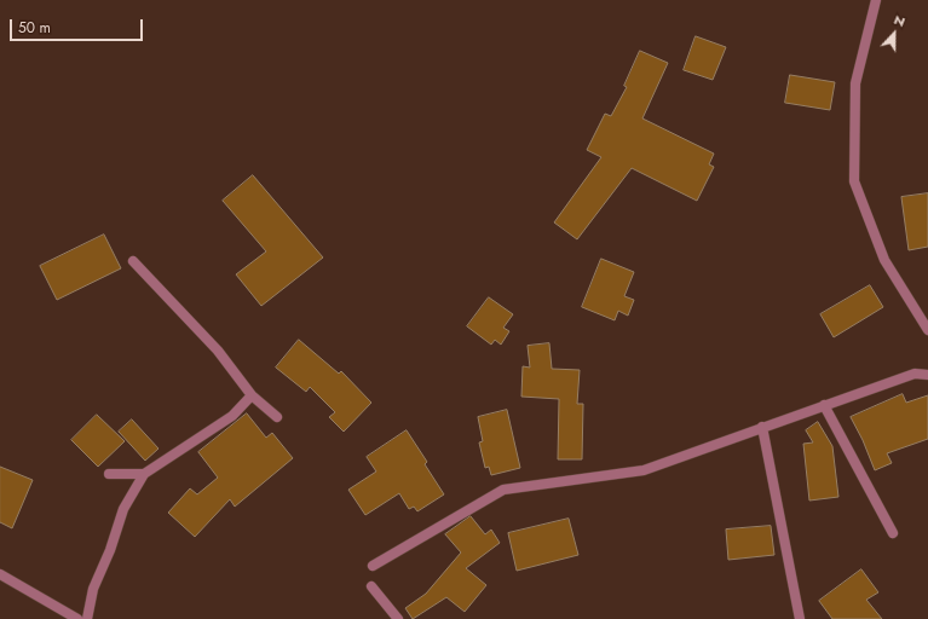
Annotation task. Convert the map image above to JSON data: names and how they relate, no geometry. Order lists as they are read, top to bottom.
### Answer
{
  "scale_bar": "50 m",
  "north": "top"
}
